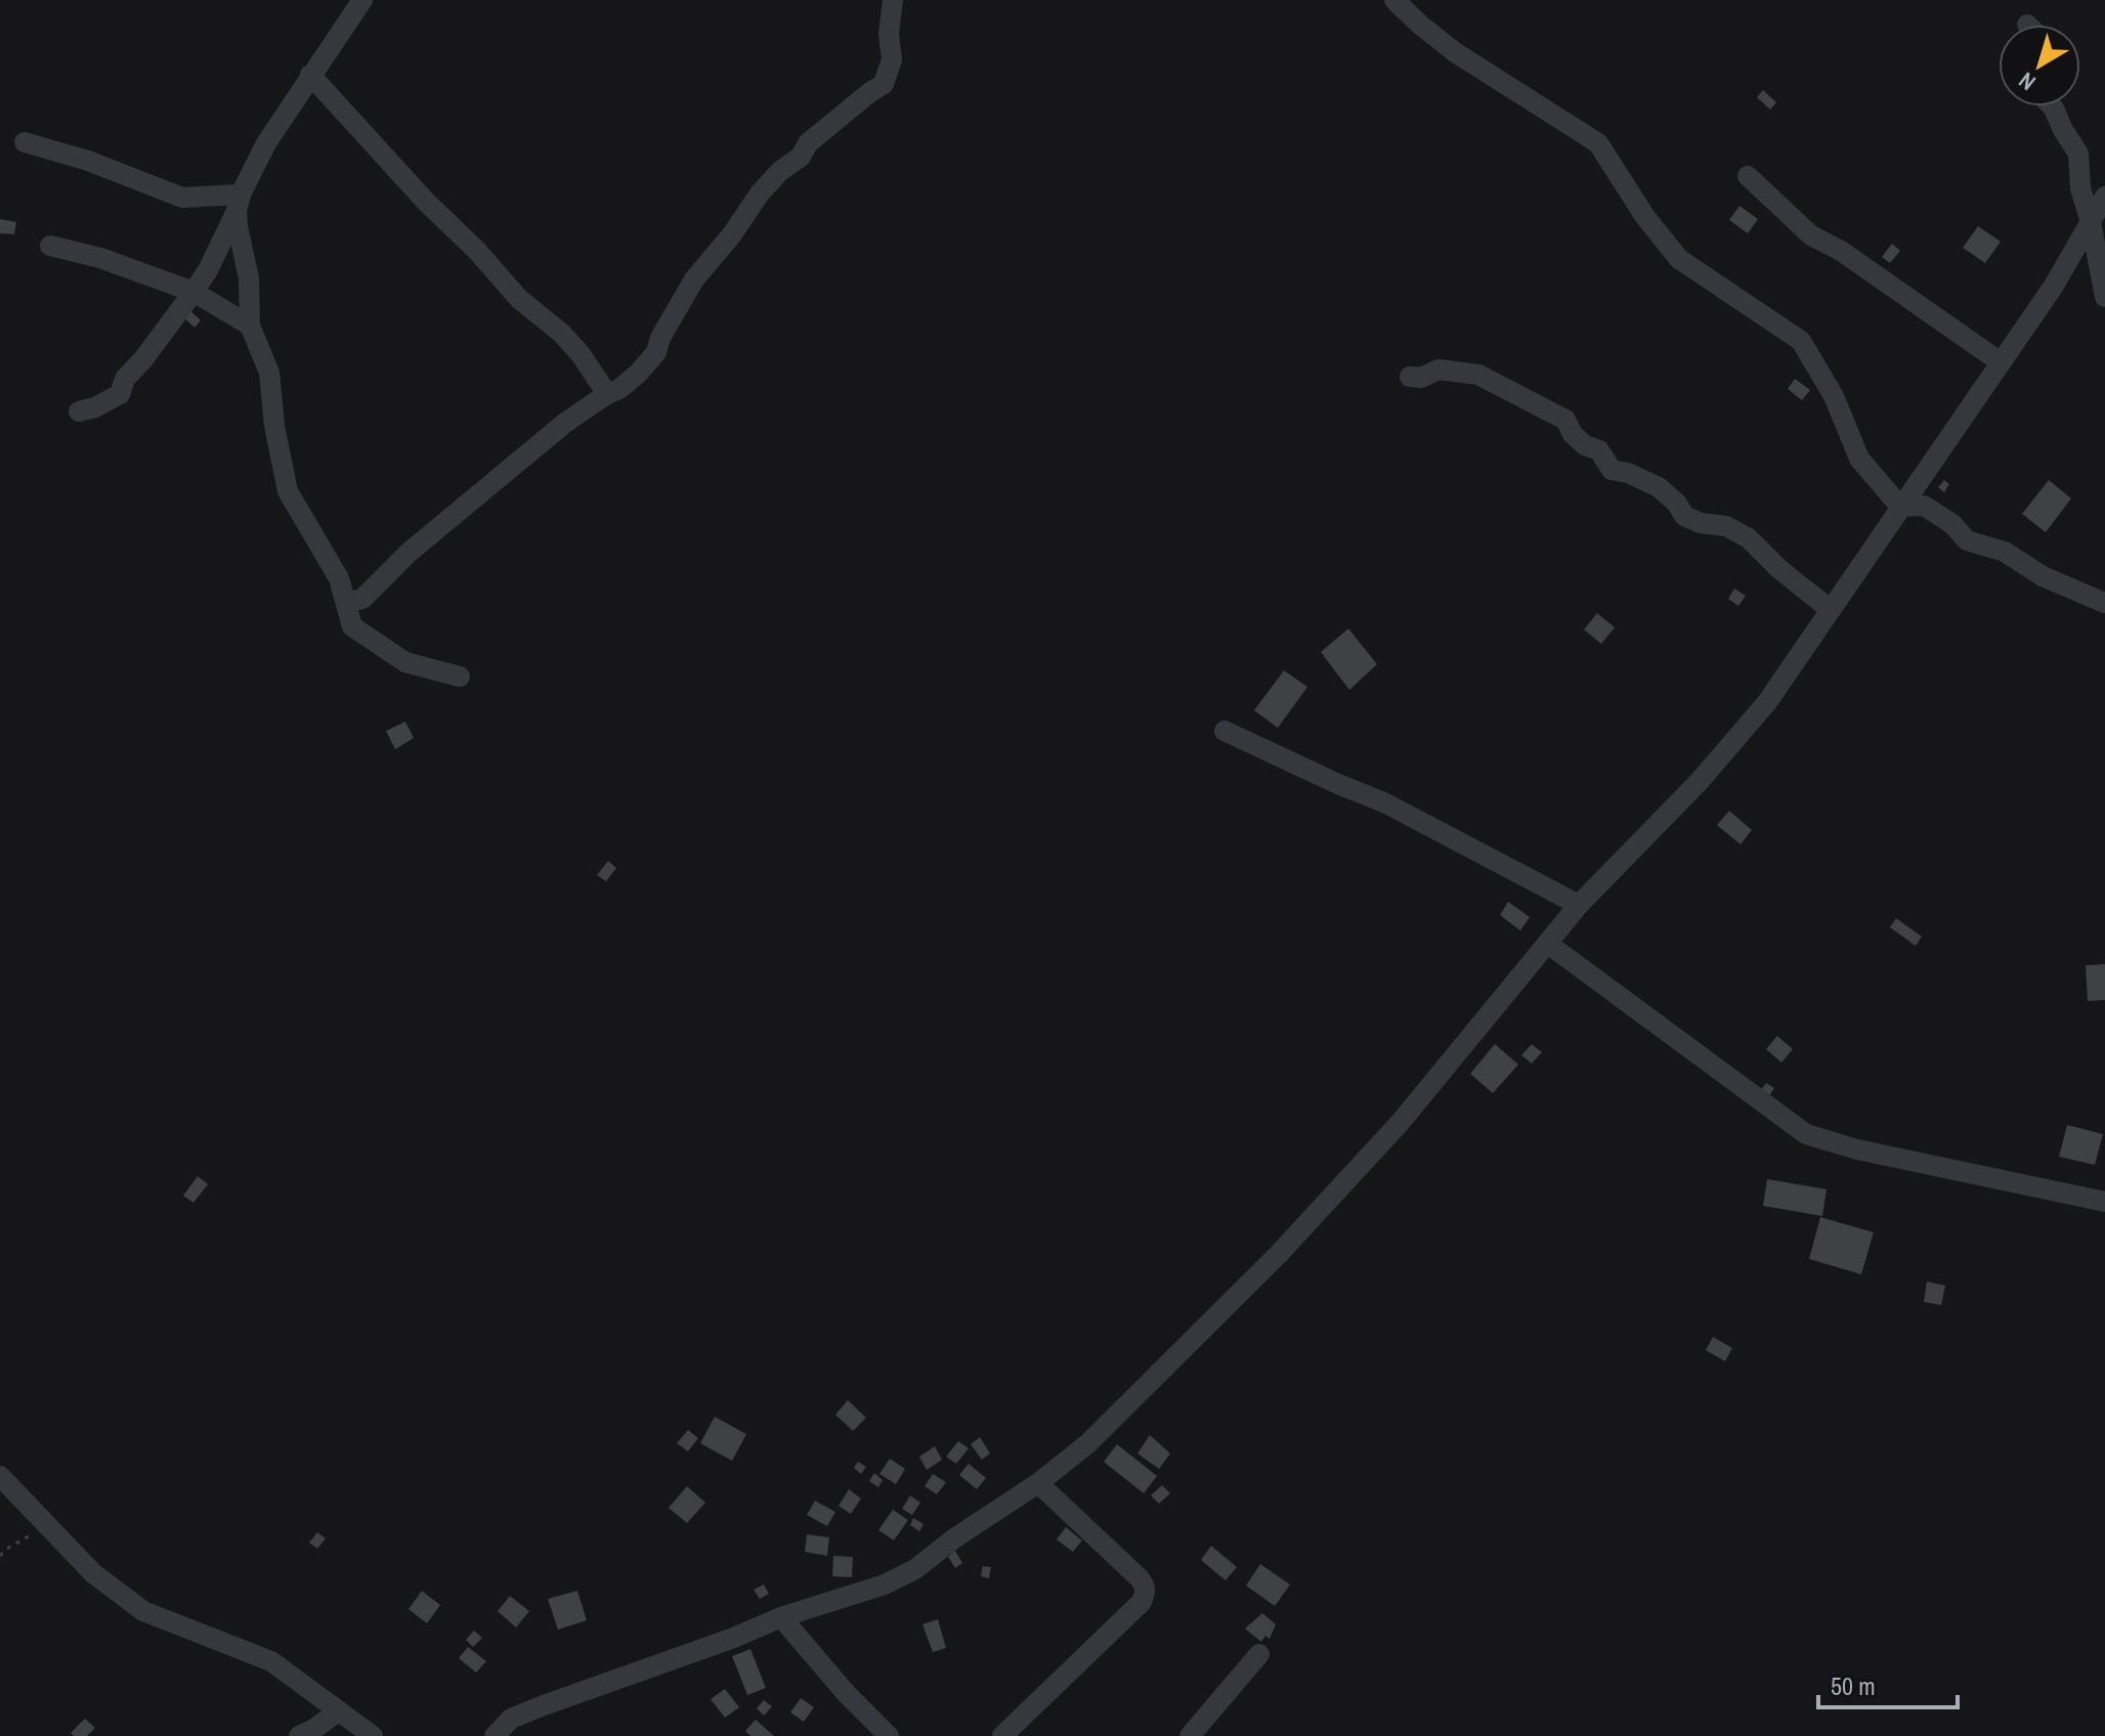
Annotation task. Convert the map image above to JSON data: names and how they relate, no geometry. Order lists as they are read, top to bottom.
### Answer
{
  "scale_bar": "50 m",
  "north": "bottom left"
}
